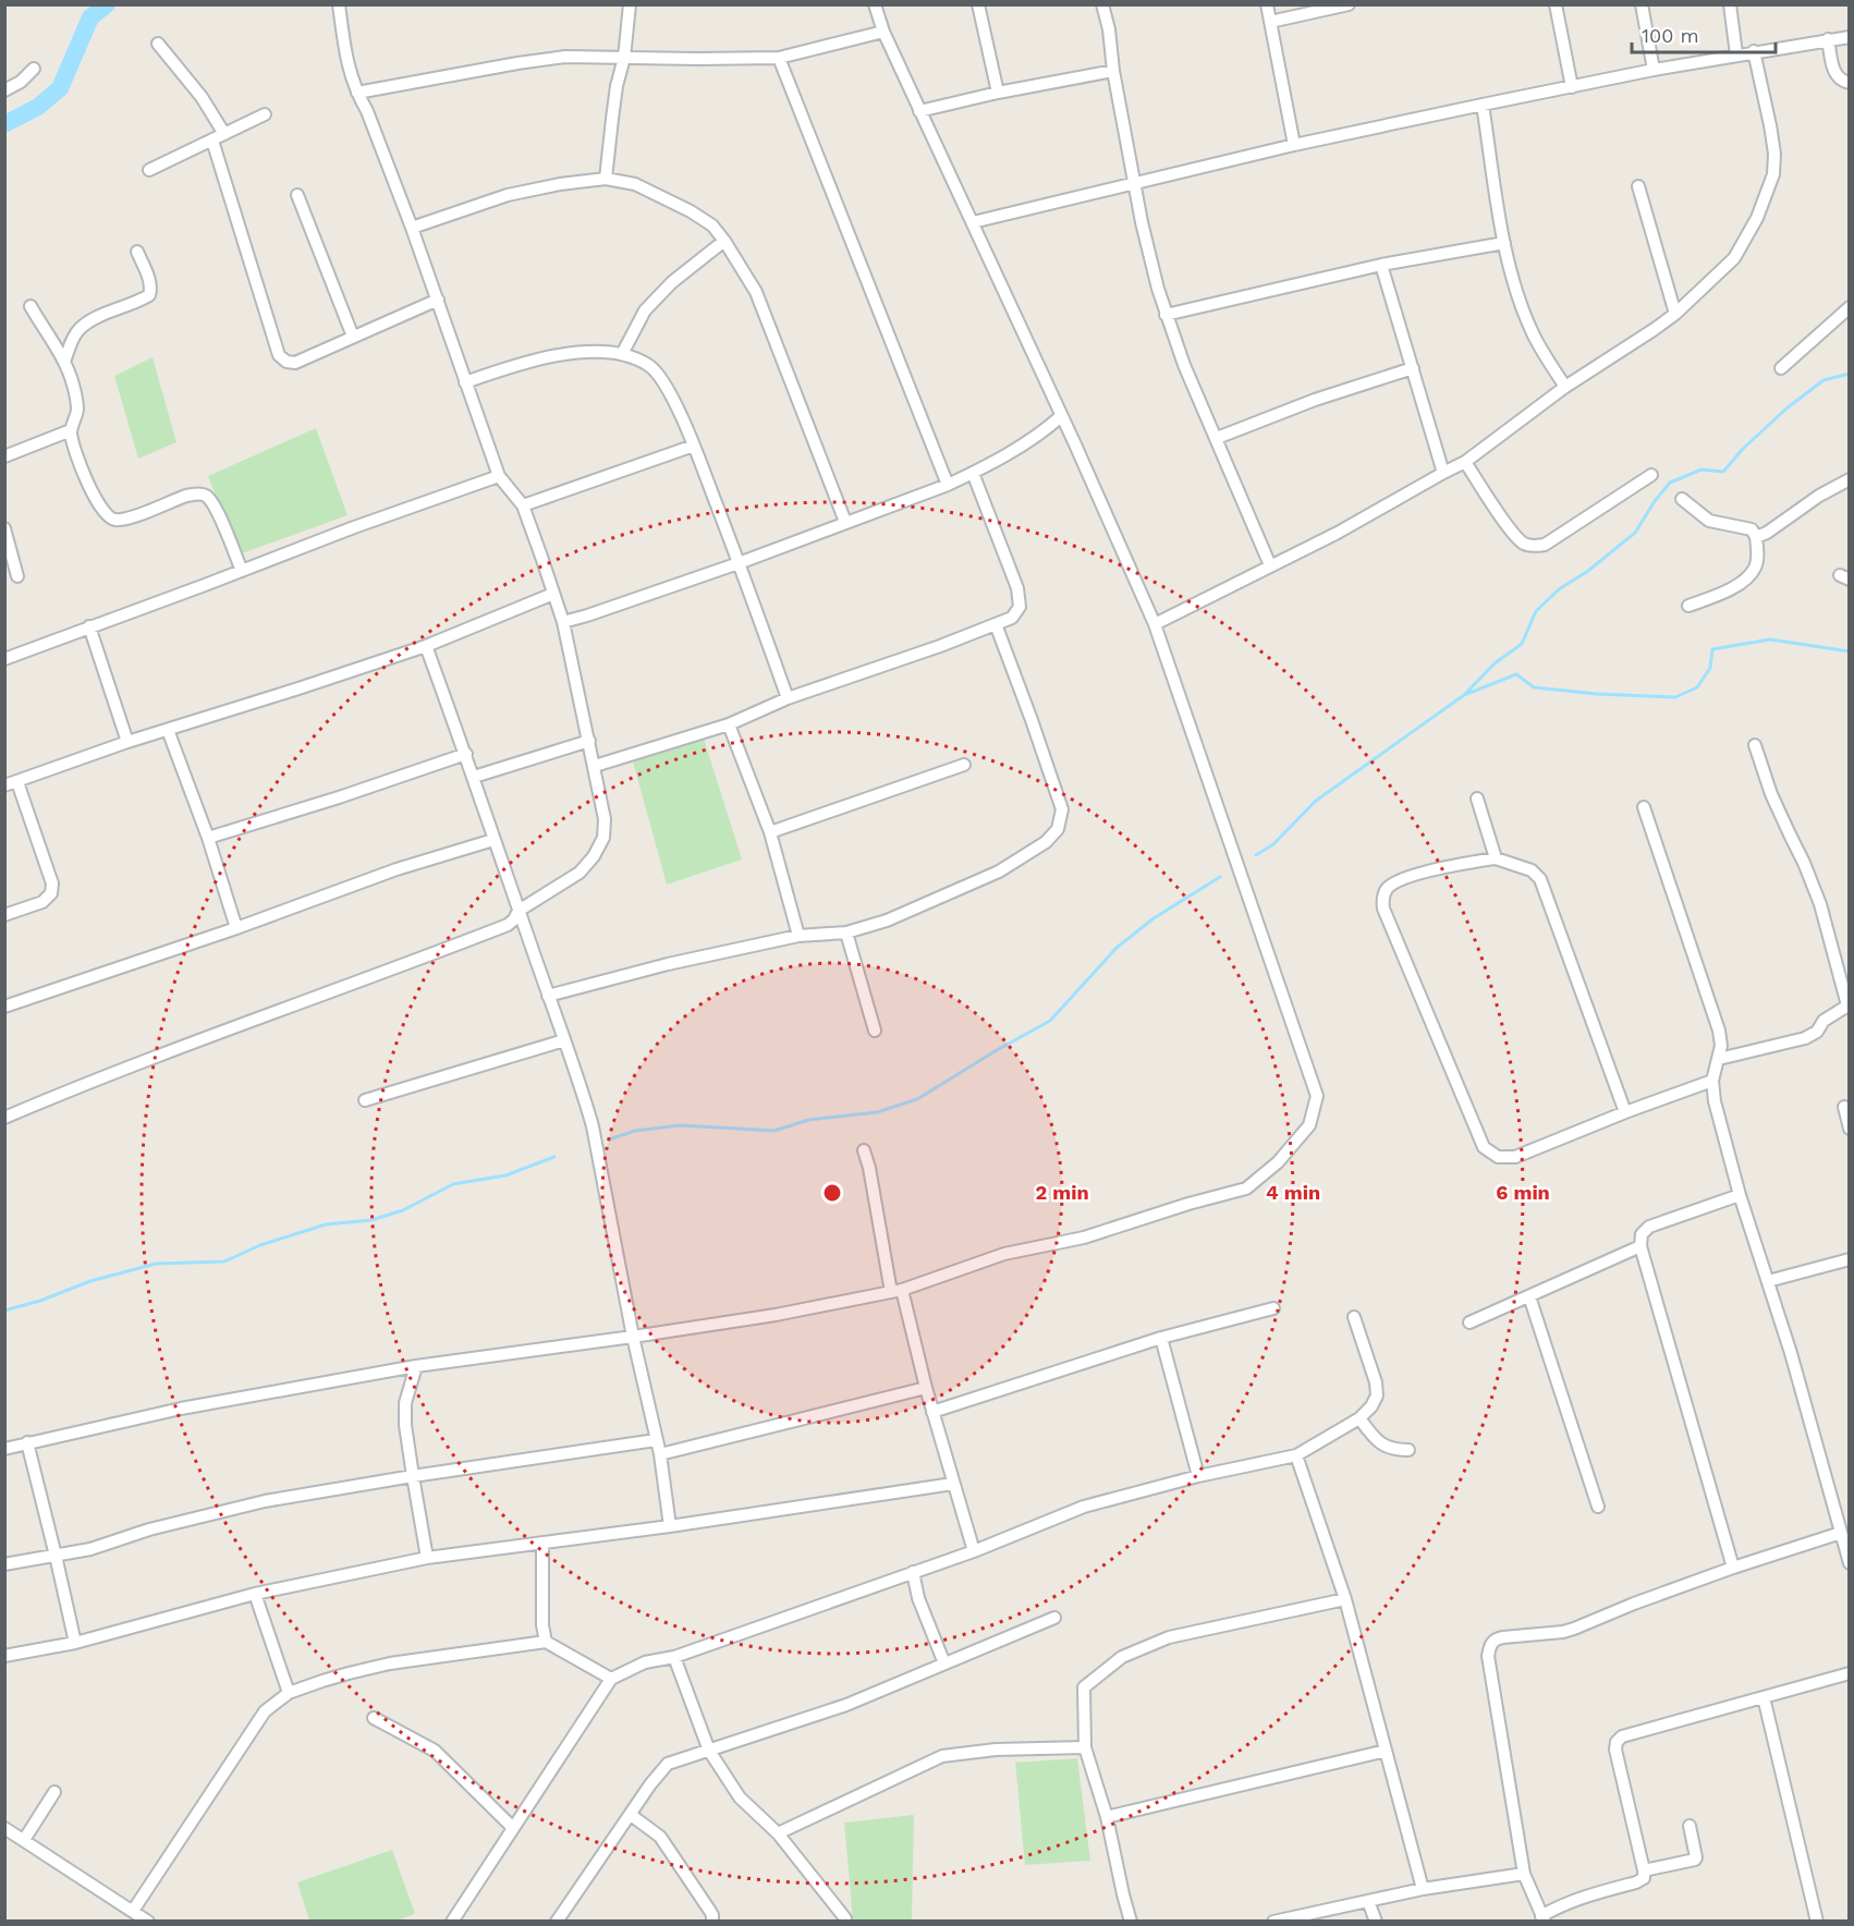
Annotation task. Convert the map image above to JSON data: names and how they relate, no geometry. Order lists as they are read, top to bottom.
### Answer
{
  "scale_bar": "100 m",
  "rings": ["2 min", "4 min", "6 min"]
}
